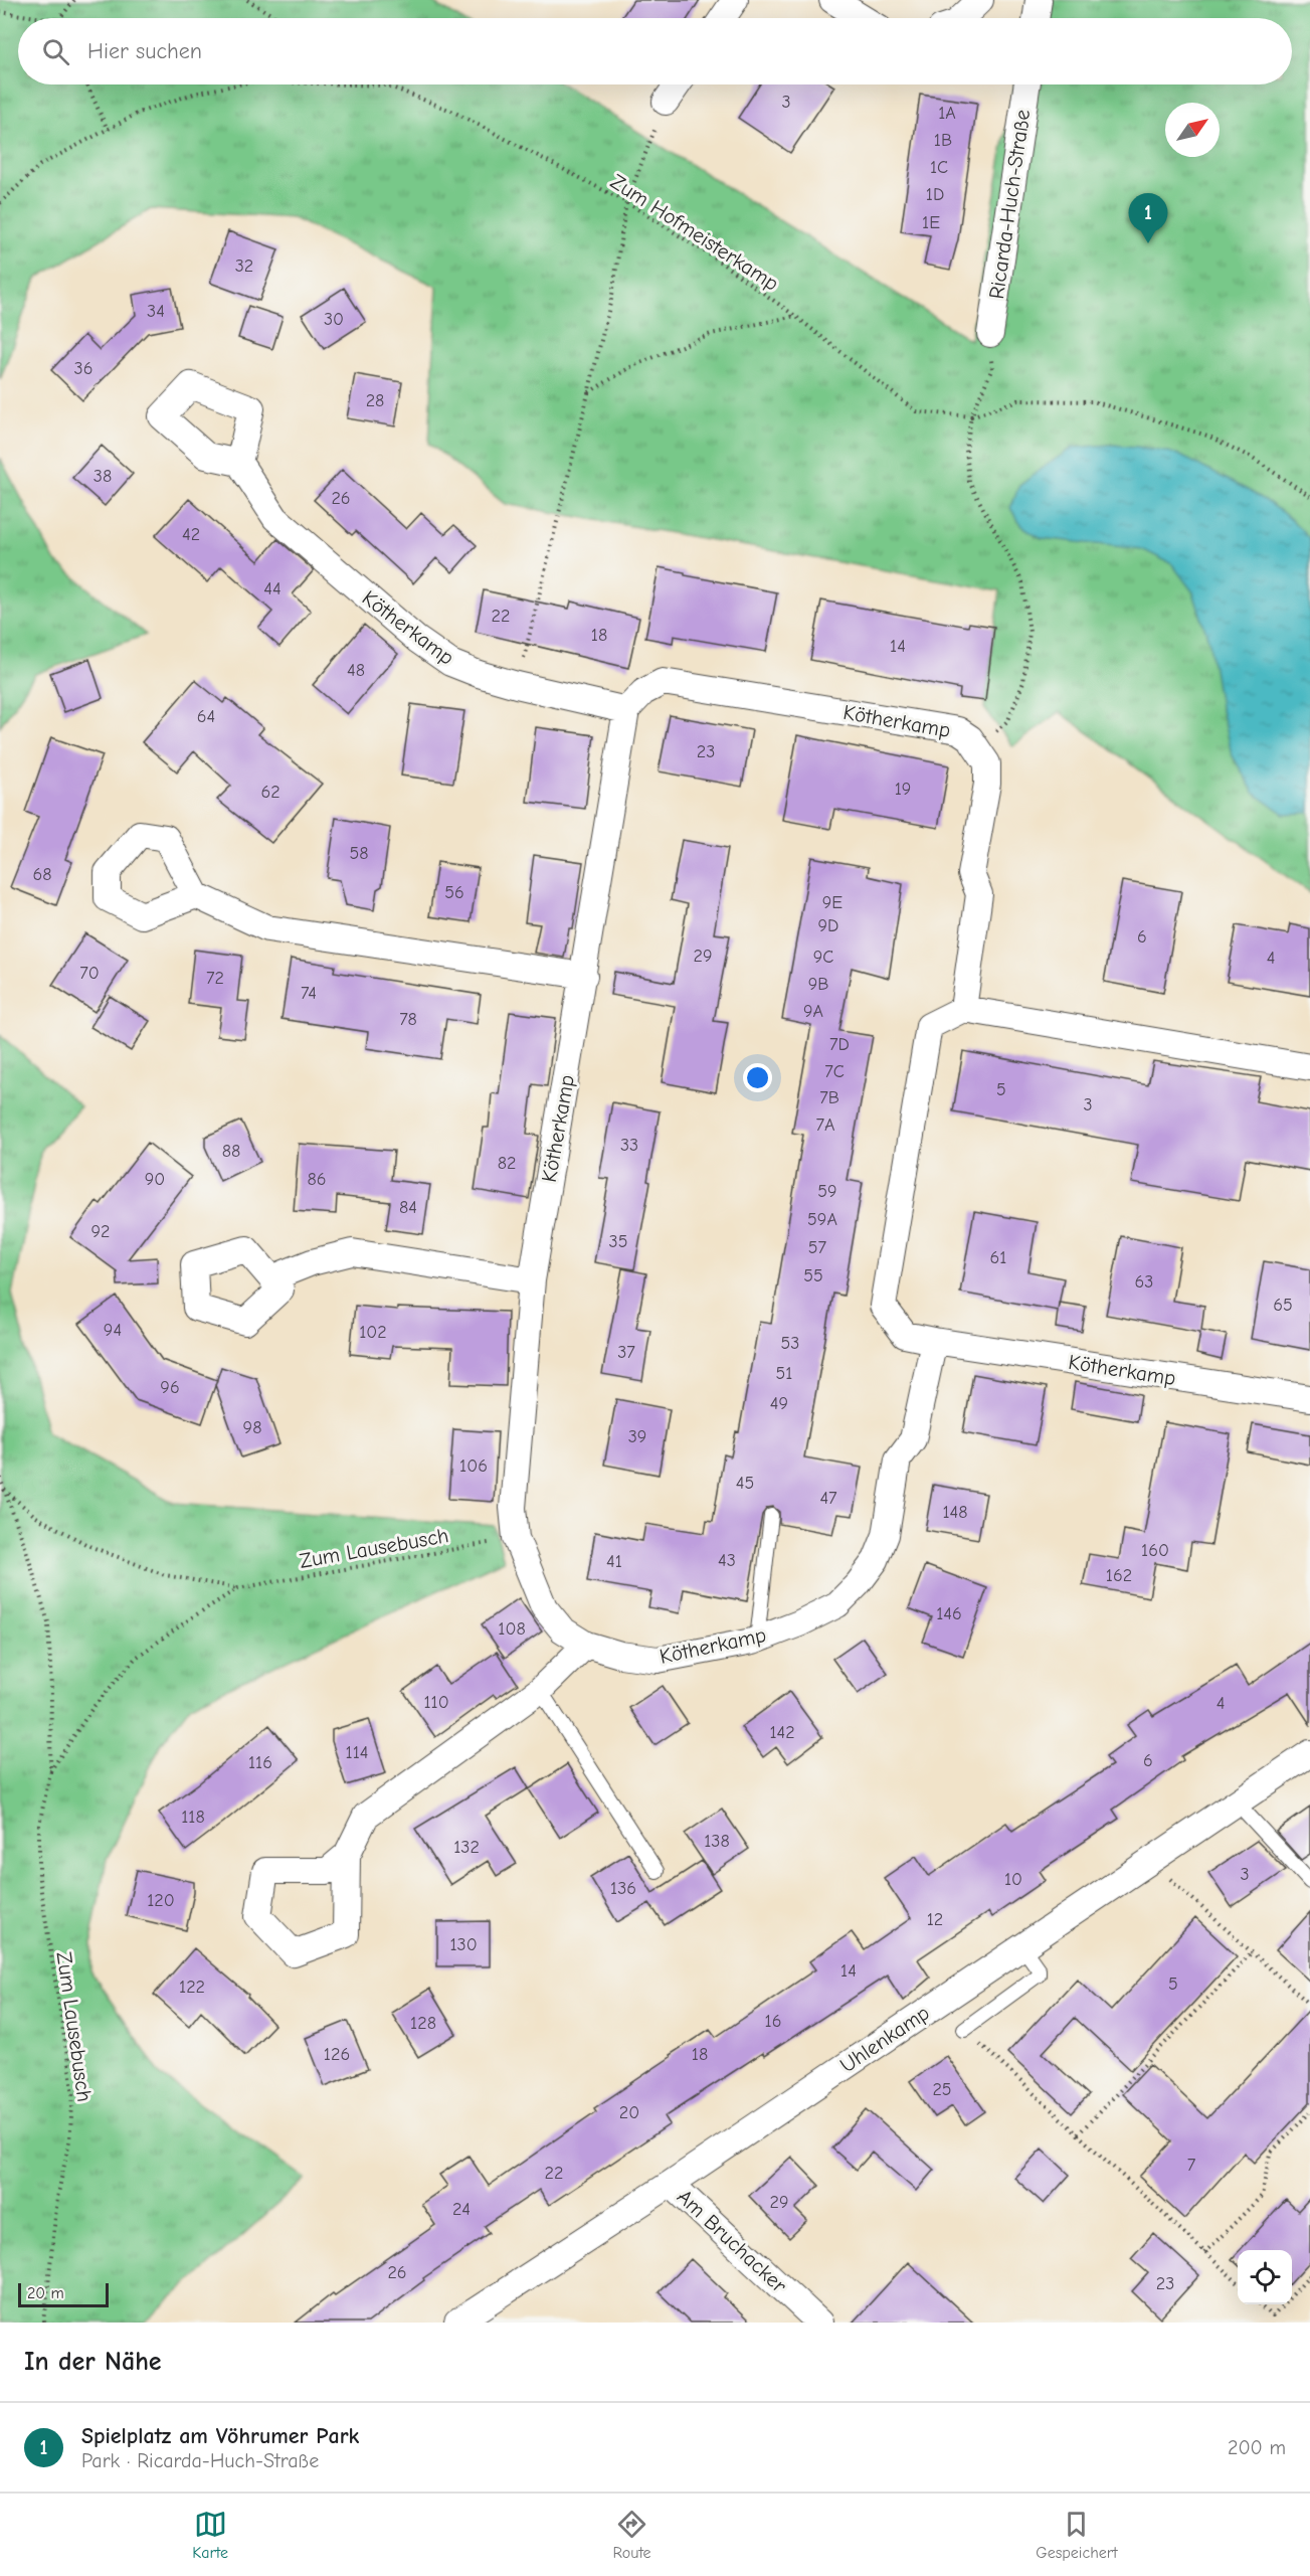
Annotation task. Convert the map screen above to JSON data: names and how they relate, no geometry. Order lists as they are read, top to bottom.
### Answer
{
  "streets": {
    "street": [
      "Ricarda-Huch-Straße",
      "Kötherkamp",
      "Uhlenkamp",
      "Am Bruchacker"
    ],
    "path": ["Zum Hofmeisterkamp", "Zum Lausebusch"]
  },
  "crossings": [
    ["Kötherkamp", "Zum Lausebusch"],
    ["Uhlenkamp", "Am Bruchacker"]
  ],
  "house_numbers": [
    "3",
    "1A",
    "1B",
    "1C",
    "1D",
    "1E",
    "32",
    "34",
    "30",
    "36",
    "28",
    "38",
    "26",
    "42",
    "44",
    "22",
    "18",
    "14",
    "48",
    "64",
    "23",
    "19",
    "62",
    "58",
    "68",
    "56",
    "9E",
    "9D",
    "6",
    "29",
    "9C",
    "4",
    "70",
    "72",
    "9B",
    "74",
    "9A",
    "78",
    "7D",
    "7C",
    "5",
    "7B",
    "3",
    "7A",
    "33",
    "88",
    "82",
    "90",
    "86",
    "59",
    "84",
    "59A",
    "92",
    "35",
    "57",
    "61",
    "55",
    "63",
    "65",
    "94",
    "102",
    "53",
    "37",
    "51",
    "96",
    "49",
    "98",
    "39",
    "106",
    "45",
    "47",
    "148",
    "160",
    "43",
    "41",
    "162",
    "146",
    "108",
    "110",
    "4",
    "142",
    "114",
    "6",
    "116",
    "118",
    "138",
    "132",
    "3",
    "10",
    "136",
    "120",
    "12",
    "130",
    "14",
    "5",
    "122",
    "16",
    "128",
    "126",
    "18",
    "25",
    "20",
    "7",
    "22",
    "29",
    "24",
    "26",
    "23"
  ],
  "scale_bar": "20 m",
  "north": "top right",
  "page": {
    "search": "Hier suchen",
    "pins": "1",
    "scale": "20 m",
    "heading": "In der Nähe",
    "list": [
      {
        "mark": "1",
        "name": "Spielplatz am Vöhrumer Park",
        "note": "Park · Ricarda-Huch-Straße",
        "value": "200 m"
      }
    ],
    "nav": ["Karte", "Route", "Gespeichert"]
  }
}
